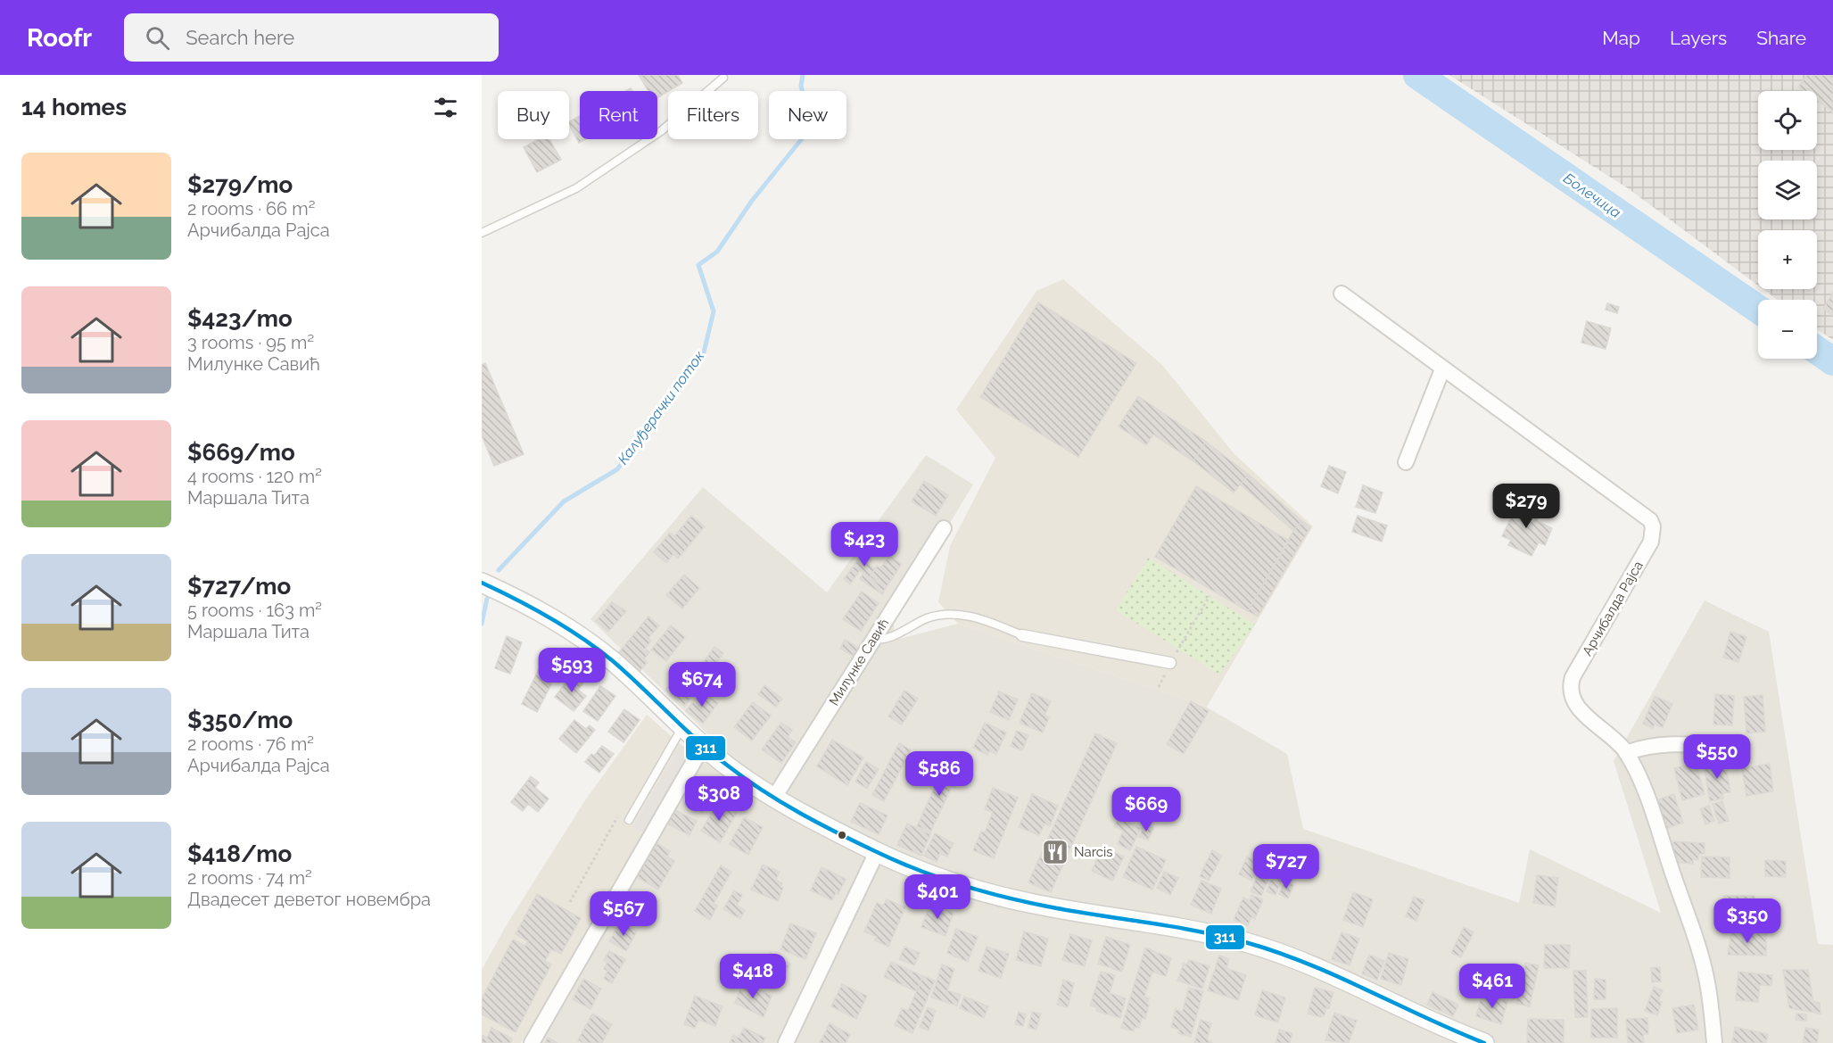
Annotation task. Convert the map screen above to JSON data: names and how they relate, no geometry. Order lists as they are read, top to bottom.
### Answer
{
  "streets": {
    "street": ["Арчибалда Рајса", "Милунке Савић"]
  },
  "water": ["Болечица", "Калуђерачки поток"],
  "places": {
    "restaurant": ["Narcis"]
  },
  "lines": ["transit line 311"],
  "page": {
    "header": "Roofr",
    "search": "Search here",
    "nav": ["Map", "Layers", "Share"],
    "heading": "14 homes",
    "map_buttons": ["+", "−"],
    "chip": [
      "Buy",
      "Rent",
      "Filters",
      "New"
    ],
    "list": [
      {
        "name": "$279/mo",
        "note": "2 rooms · 66 m² · Арчибалда Рајса"
      },
      {
        "name": "$423/mo",
        "note": "3 rooms · 95 m² · Милунке Савић"
      },
      {
        "name": "$669/mo",
        "note": "4 rooms · 120 m² · Маршала Тита"
      },
      {
        "name": "$727/mo",
        "note": "5 rooms · 163 m² · Маршала Тита"
      },
      {
        "name": "$350/mo",
        "note": "2 rooms · 76 m² · Арчибалда Рајса"
      },
      {
        "name": "$418/mo",
        "note": "2 rooms · 74 m² · Двадесет деветог новембра"
      }
    ],
    "price": [
      "$279",
      "$423",
      "$593",
      "$674",
      "$550",
      "$586",
      "$308",
      "$669",
      "$727",
      "$401",
      "$567",
      "$350",
      "$418",
      "$461"
    ]
  }
}
